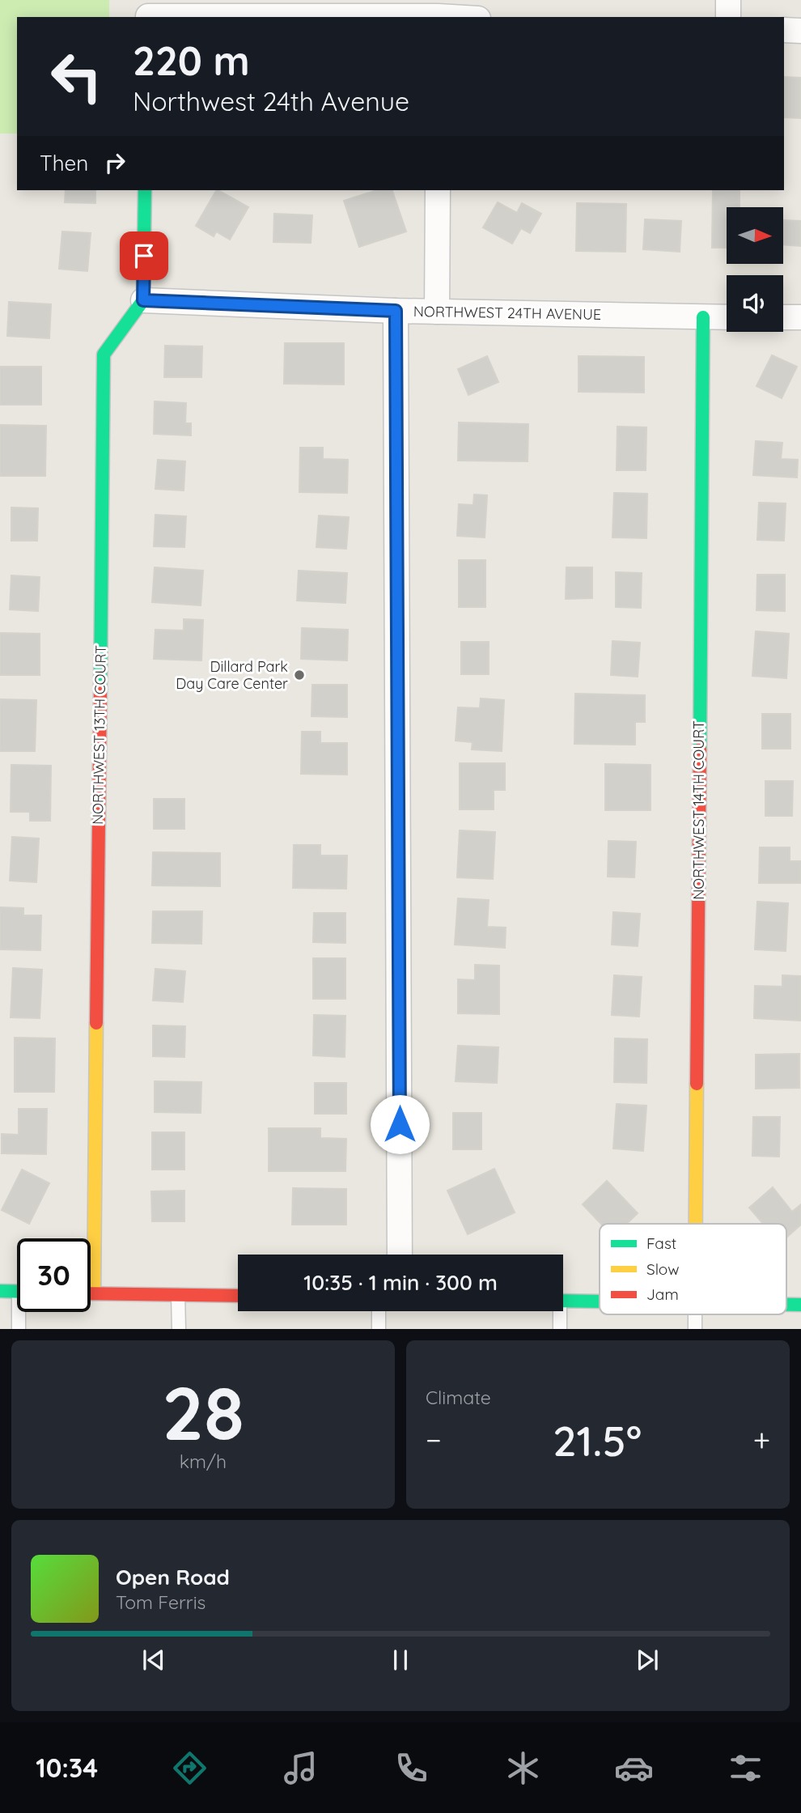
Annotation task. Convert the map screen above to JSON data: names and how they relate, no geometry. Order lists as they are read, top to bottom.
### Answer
{
  "streets": {
    "street": ["NORTHWEST 24TH AVENUE", "NORTHWEST 13TH COURT", "NORTHWEST 14TH COURT"]
  },
  "crossings": [
    ["NORTHWEST 24TH AVENUE", "NORTHWEST 13TH COURT"],
    ["NORTHWEST 24TH AVENUE", "NORTHWEST 14TH COURT"]
  ],
  "places": ["Dillard Park Day Care Center"],
  "legend": ["Fast", "Slow", "Jam"],
  "north": "right",
  "page": {
    "turn": ["220 m", "Northwest 24th Avenue"],
    "then": "Then",
    "limit": "30",
    "trip": "10:35 · 1 min · 300 m",
    "tile": [
      ["28", "km/h"],
      "Climate"
    ],
    "heat": ["−", "21.5°", "+"],
    "song": ["Open Road", "Tom Ferris"],
    "tabs": "10:34"
  }
}
